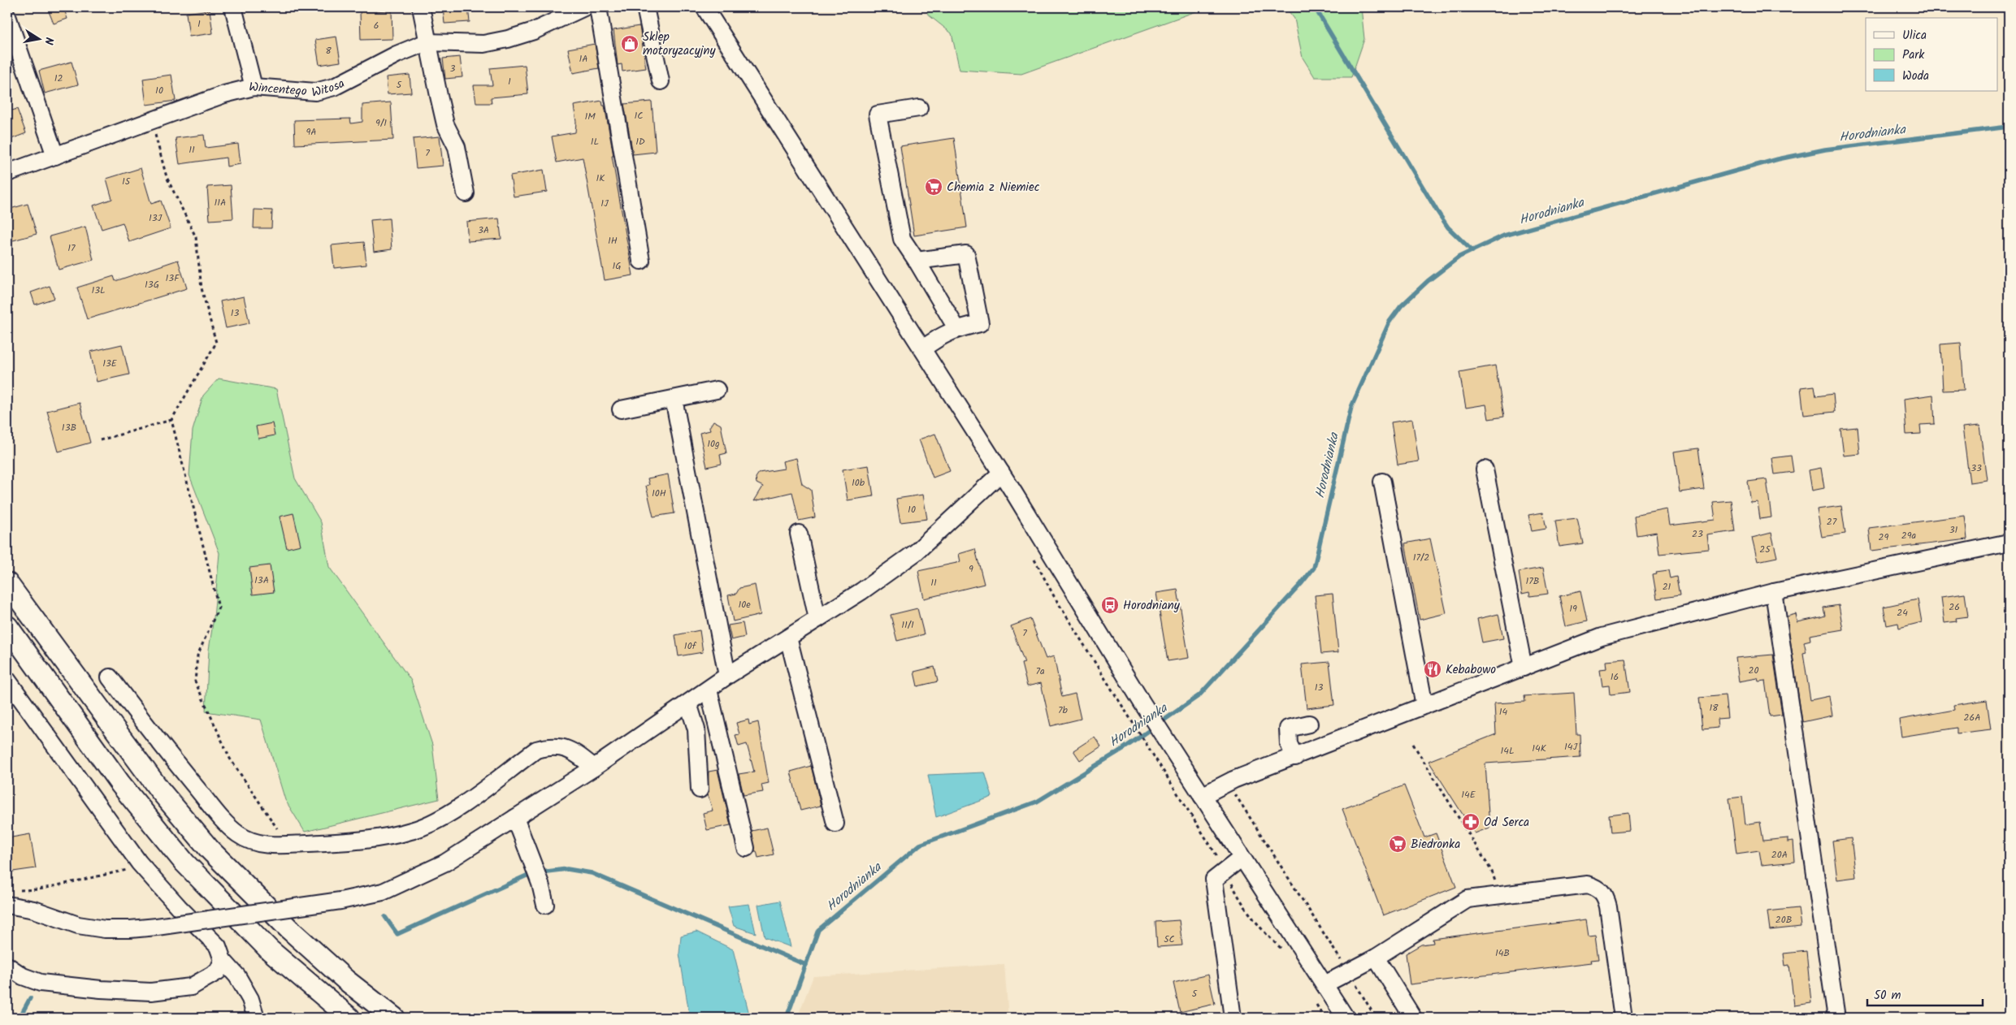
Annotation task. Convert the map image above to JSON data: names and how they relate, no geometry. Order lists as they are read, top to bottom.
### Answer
{
  "streets": {
    "street": ["Wincentego Witosa"]
  },
  "water": ["Horodnianka"],
  "places": {
    "shop": ["Sklep motoryzacyjny"],
    "supermarket": ["Chemia z Niemiec", "Biedronka"],
    "bus stop": ["Horodniany"],
    "restaurant": ["Kebabowo"],
    "pharmacy": ["Od Serca"]
  },
  "house_numbers": [
    "1",
    "6",
    "8",
    "1A",
    "3",
    "12",
    "1",
    "5",
    "10",
    "1C",
    "1M",
    "9/1",
    "9A",
    "1L",
    "1D",
    "11",
    "7",
    "1K",
    "15",
    "11A",
    "1J",
    "13J",
    "3A",
    "1H",
    "17",
    "1G",
    "13F",
    "13G",
    "13L",
    "13",
    "13E",
    "13B",
    "10g",
    "33",
    "10b",
    "10H",
    "10",
    "27",
    "31",
    "23",
    "29a",
    "29",
    "25",
    "17/2",
    "9",
    "13A",
    "17B",
    "11",
    "21",
    "10e",
    "26",
    "19",
    "24",
    "11/1",
    "7",
    "10f",
    "20",
    "7a",
    "16",
    "13",
    "18",
    "7b",
    "14",
    "26A",
    "14J",
    "14K",
    "14L",
    "14E",
    "20A",
    "20B",
    "5C",
    "14B",
    "5"
  ],
  "legend": ["Ulica", "Park", "Woda"],
  "scale_bar": "50 m",
  "north": "right"
}
